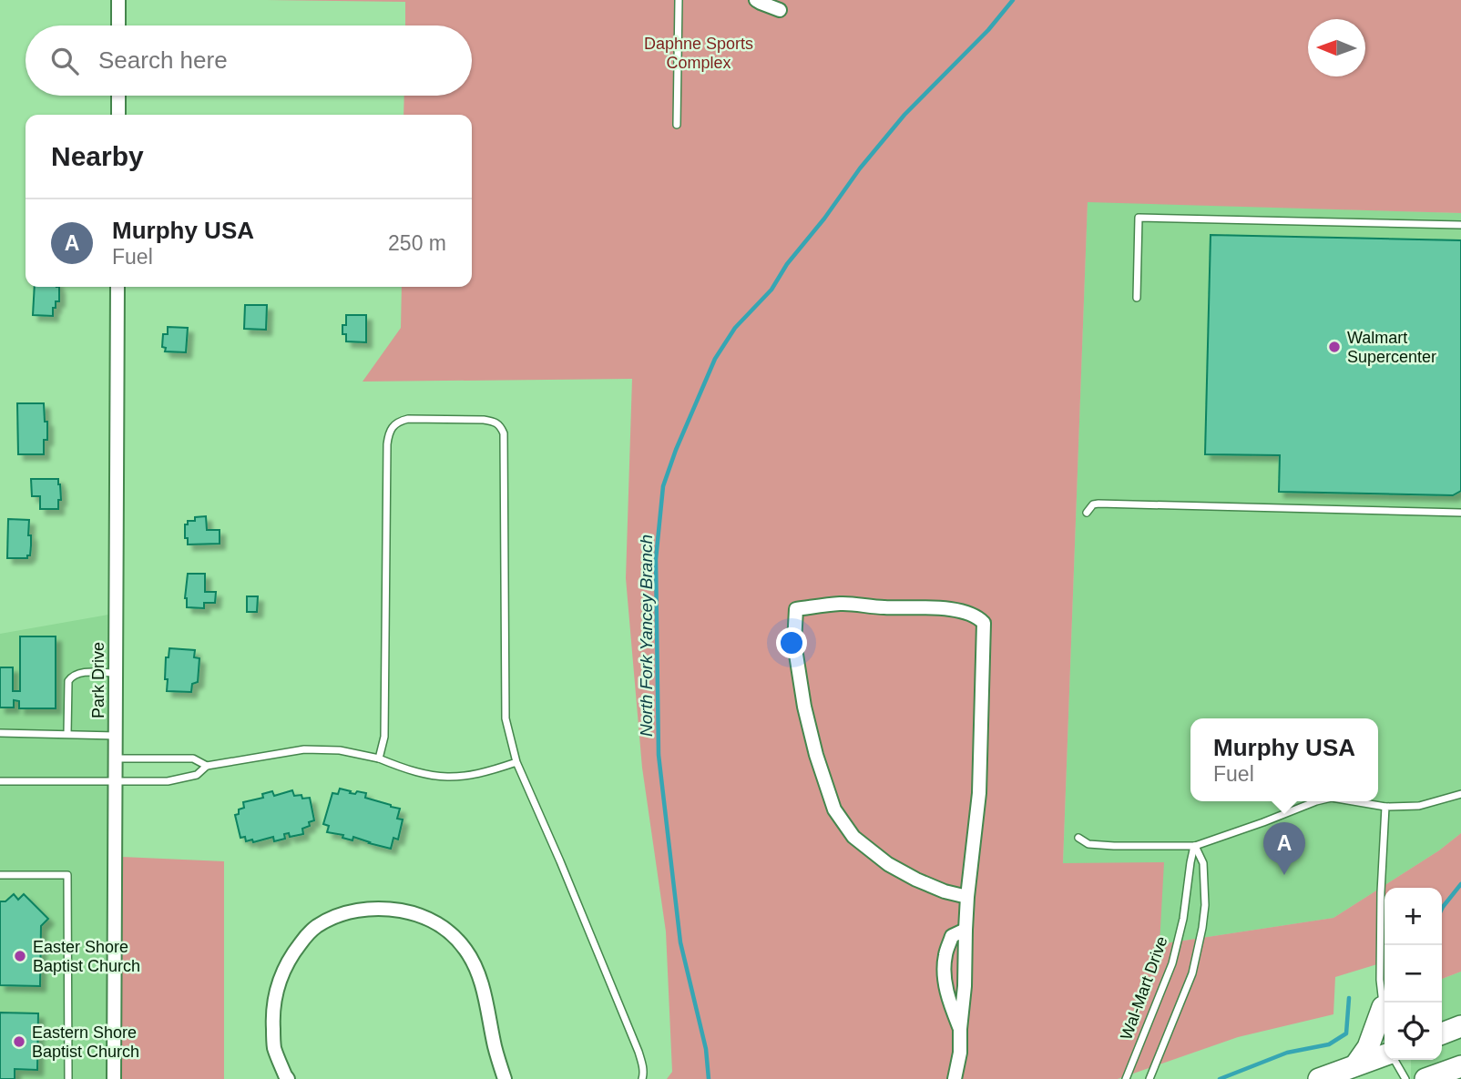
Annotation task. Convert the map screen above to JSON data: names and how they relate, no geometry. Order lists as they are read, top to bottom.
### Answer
{
  "streets": {
    "street": ["Park Drive"],
    "lane": ["Wal-Mart Drive"]
  },
  "water": ["North Fork Yancey Branch"],
  "parks": ["Daphne Sports Complex"],
  "places": ["Walmart Supercenter", "Easter Shore Baptist Church", "Eastern Shore Baptist Church"],
  "north": "left",
  "page": {
    "search": "Search here",
    "heading": "Nearby",
    "list": [
      {
        "mark": "A",
        "name": "Murphy USA",
        "note": "Fuel",
        "value": "250 m"
      }
    ],
    "popup": ["Murphy USA", "Fuel"],
    "pins": "A",
    "map_buttons": ["+", "−"]
  }
}
